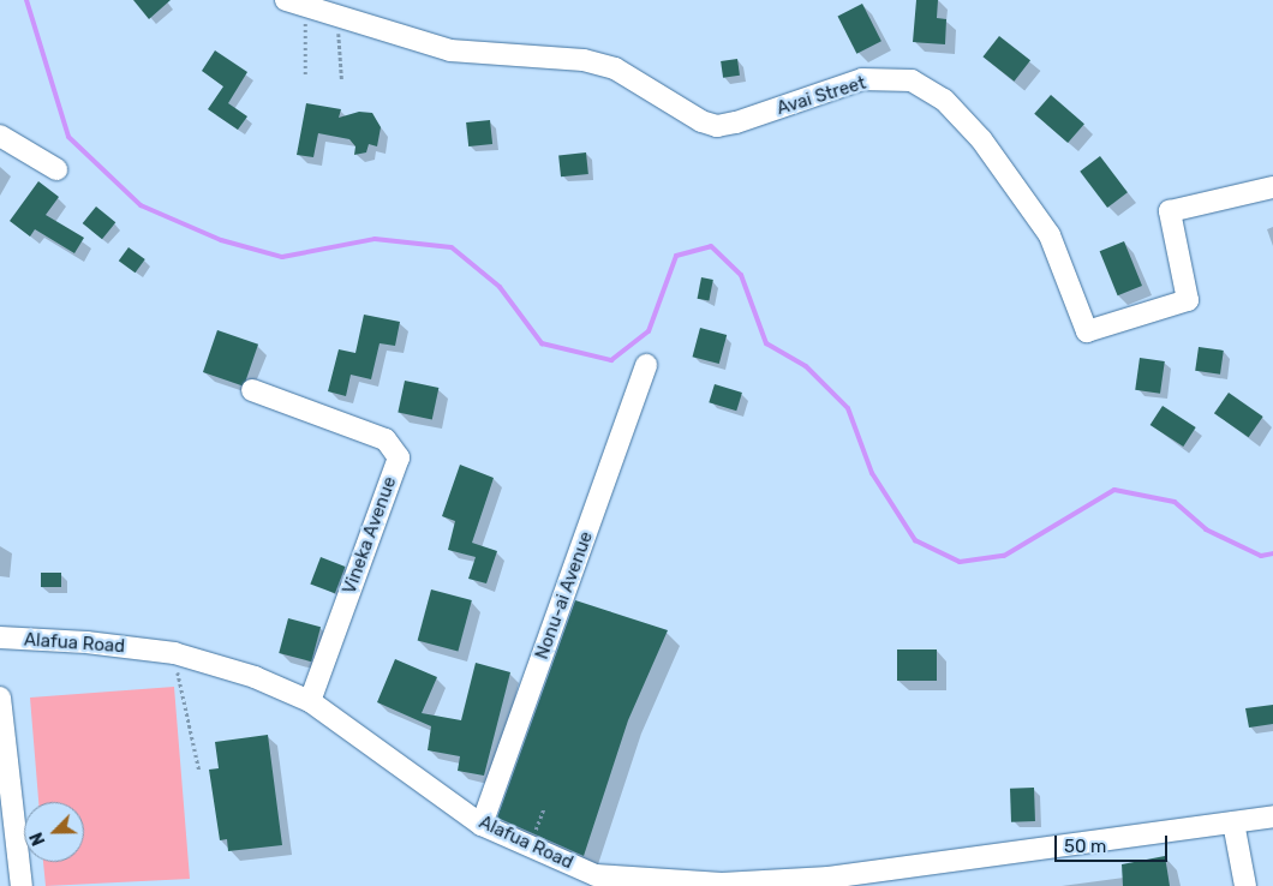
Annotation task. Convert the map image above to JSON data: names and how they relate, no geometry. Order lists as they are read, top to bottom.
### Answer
{
  "streets": {
    "street": [
      "Avai Street",
      "Vineka Avenue",
      "Nonu-ai Avenue",
      "Alafua Road"
    ]
  },
  "crossings": [
    ["Vineka Avenue", "Alafua Road"],
    ["Nonu-ai Avenue", "Alafua Road"]
  ],
  "scale_bar": "50 m",
  "north": "bottom left"
}
